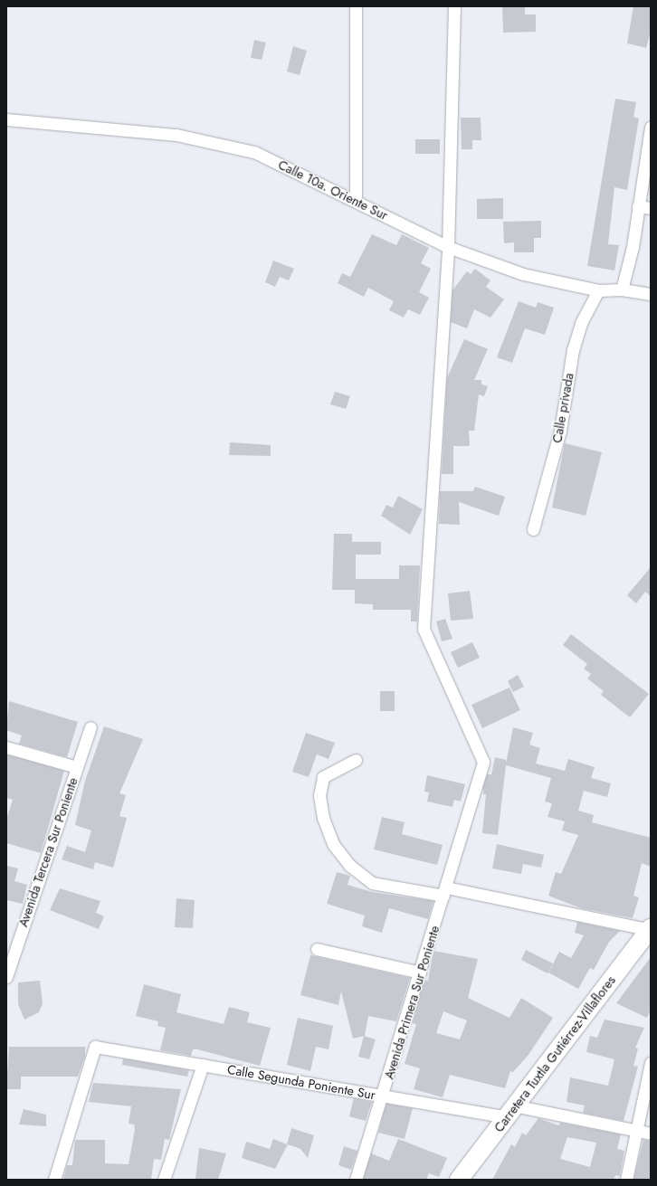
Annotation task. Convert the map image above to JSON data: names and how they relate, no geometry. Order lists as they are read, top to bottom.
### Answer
{
  "streets": {
    "main road": ["Carretera Tuxtla Gutiérrez-Villaflores"],
    "street": [
      "Calle 10a. Oriente Sur",
      "Calle privada",
      "Avenida Tercera Sur Poniente",
      "Avenida Primera Sur Poniente",
      "Calle Segunda Poniente Sur"
    ]
  },
  "crossings": [
    ["Calle 10a. Oriente Sur", "Calle privada"],
    ["Calle 10a. Oriente Sur", "Avenida Primera Sur Poniente"],
    ["Avenida Primera Sur Poniente", "Calle Segunda Poniente Sur"],
    ["Carretera Tuxtla Gutiérrez-Villaflores", "Calle Segunda Poniente Sur"]
  ]
}
